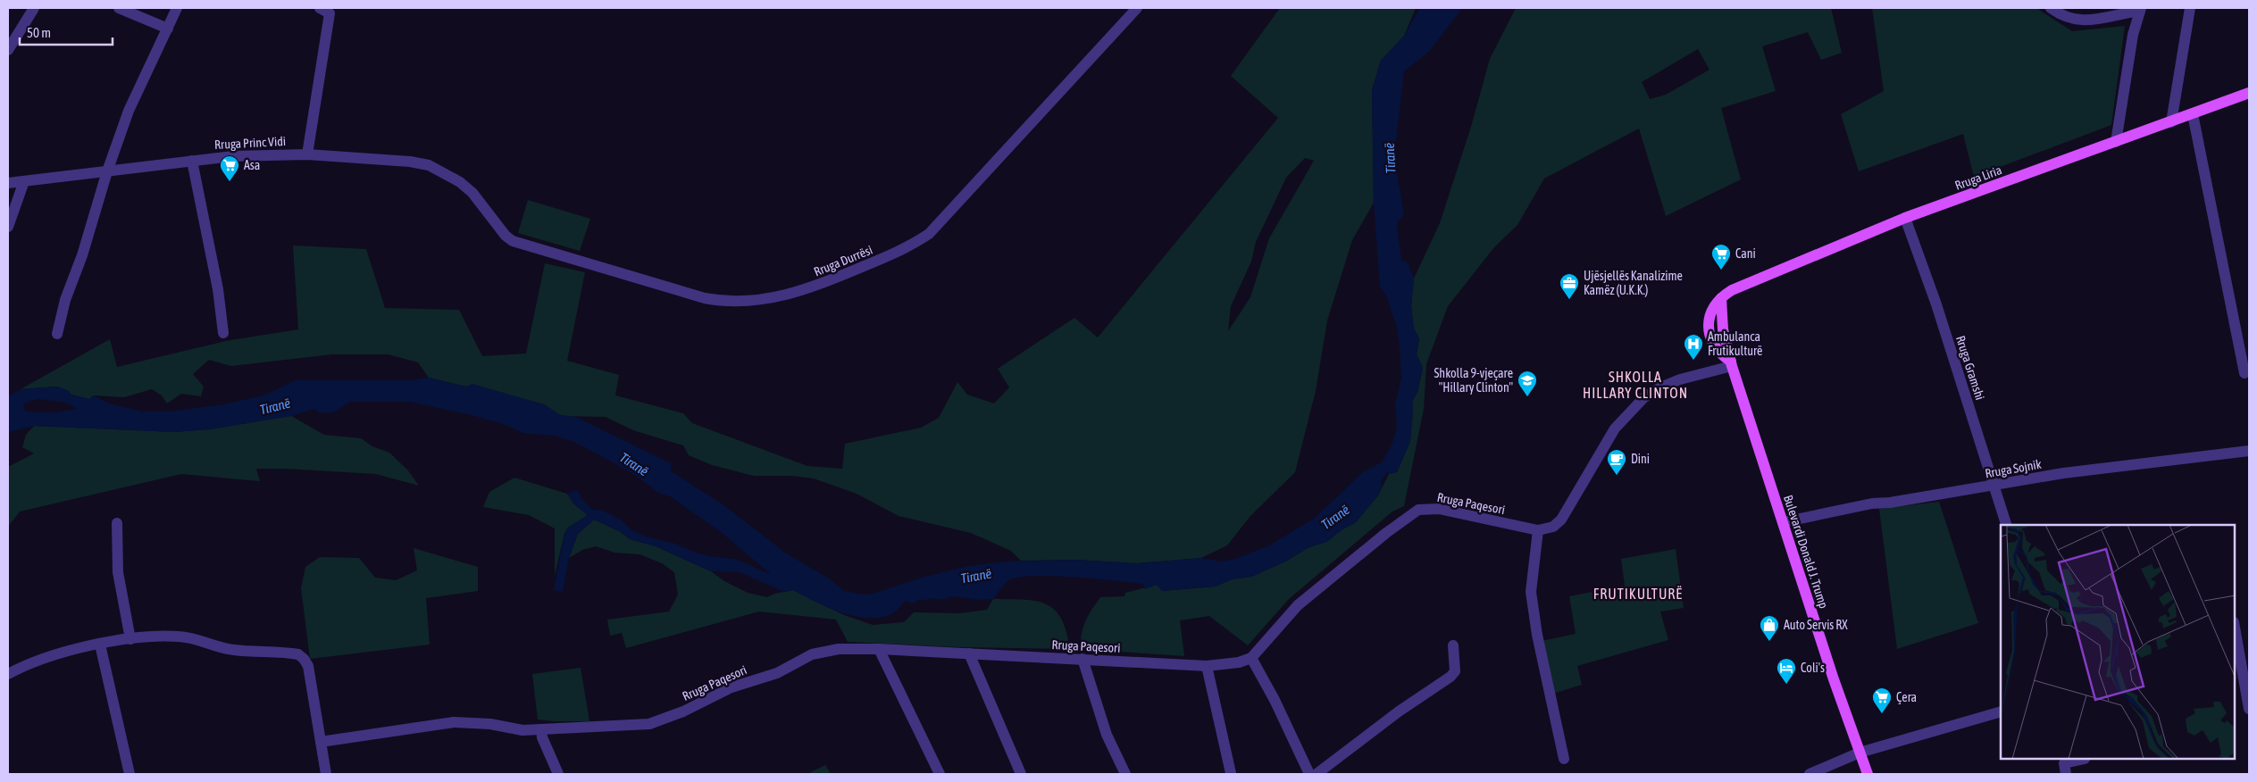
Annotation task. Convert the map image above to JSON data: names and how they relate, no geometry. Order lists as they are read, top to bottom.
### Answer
{
  "streets": {
    "main road": ["Rruga Liria", "Bulevardi Donald J. Trump"],
    "street": [
      "Rruga Princ Vidi",
      "Rruga Durrësi",
      "Rruga Gramshi",
      "Rruga Sojnik",
      "Rruga Paqesori"
    ]
  },
  "crossings": [
    ["Rruga Princ Vidi", "Rruga Durrësi"],
    ["Rruga Liria", "Rruga Gramshi"],
    ["Rruga Liria", "Bulevardi Donald J. Trump"],
    ["Rruga Gramshi", "Rruga Sojnik"],
    ["Rruga Sojnik", "Bulevardi Donald J. Trump"]
  ],
  "districts": ["SHKOLLA HILLARY CLINTON", "FRUTIKULTURË"],
  "water": ["Tiranë"],
  "places": {
    "supermarket": ["Asa", "Cani", "Çera"],
    "office": ["Ujësjellës Kanalizime Kamëz (U.K.K.)"],
    "hospital": ["Ambulanca Frutikulturë"],
    "school or university": ["Shkolla 9-vjeçare \"Hillary Clinton\""],
    "cafe": ["Dini"],
    "shop": ["Auto Servis RX"],
    "hotel": ["Coli's"]
  },
  "scale_bar": "50 m"
}
